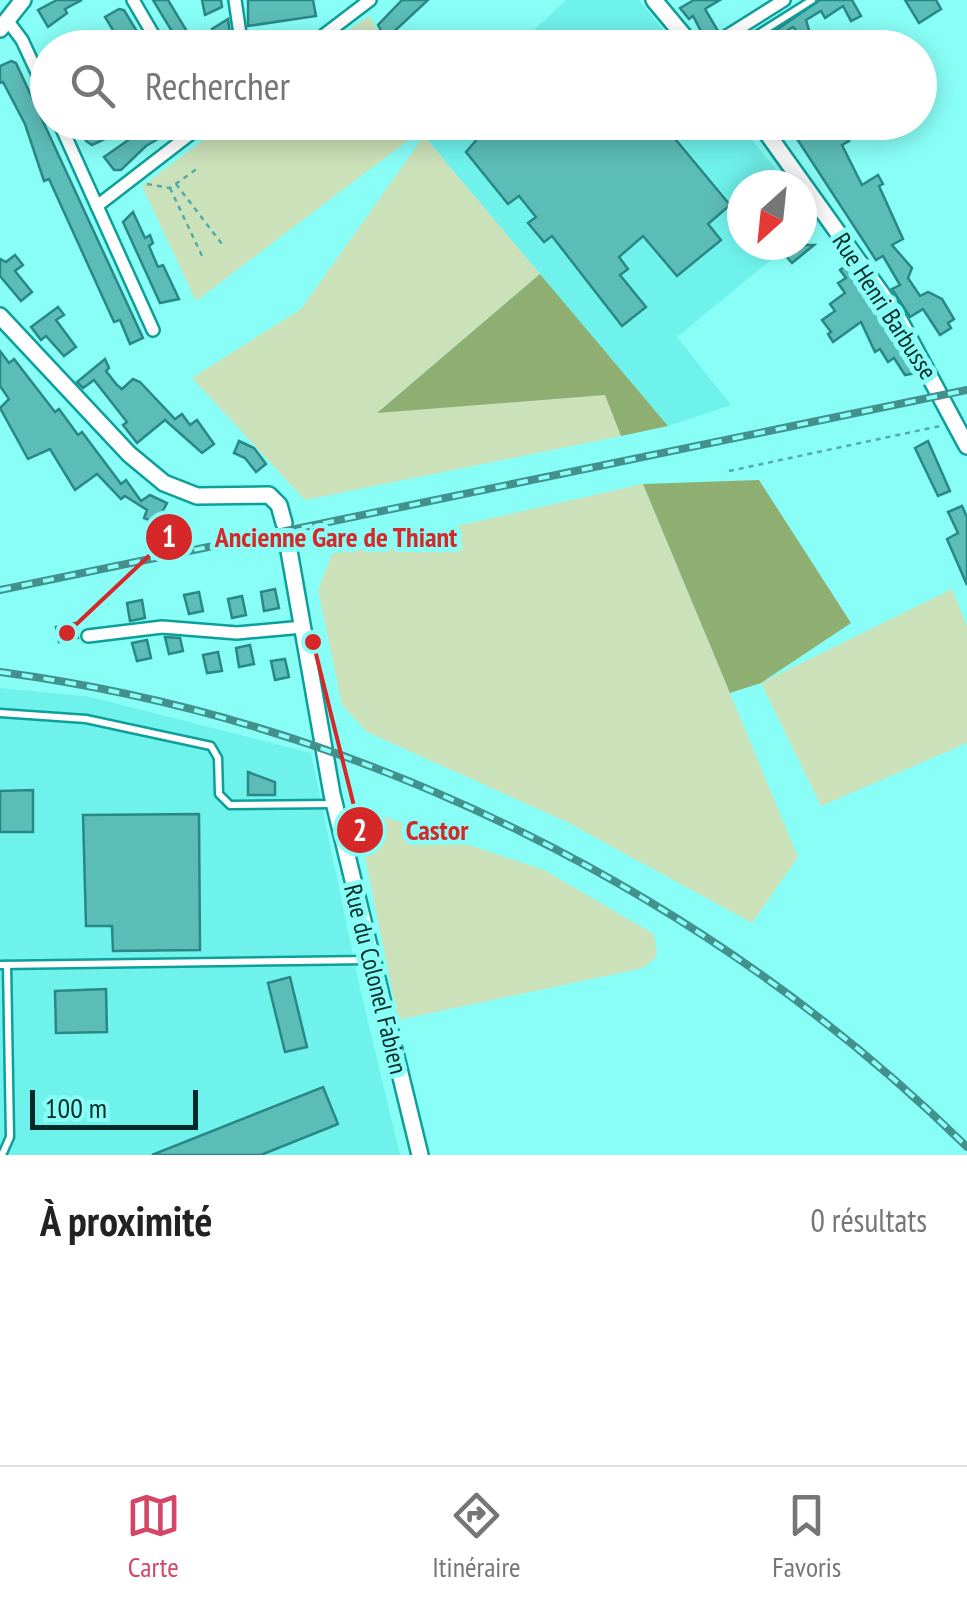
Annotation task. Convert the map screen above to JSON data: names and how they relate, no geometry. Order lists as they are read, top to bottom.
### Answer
{
  "streets": {
    "street": ["Rue Henri Barbusse", "Rue du Colonel Fabien"]
  },
  "places": ["Ancienne Gare de Thiant", "Castor"],
  "scale_bar": "100 m",
  "north": "bottom left",
  "page": {
    "search": "Rechercher",
    "scale": "100 m",
    "heading": ["À proximité", "0 résultats"],
    "nav": ["Carte", "Itinéraire", "Favoris"]
  }
}
